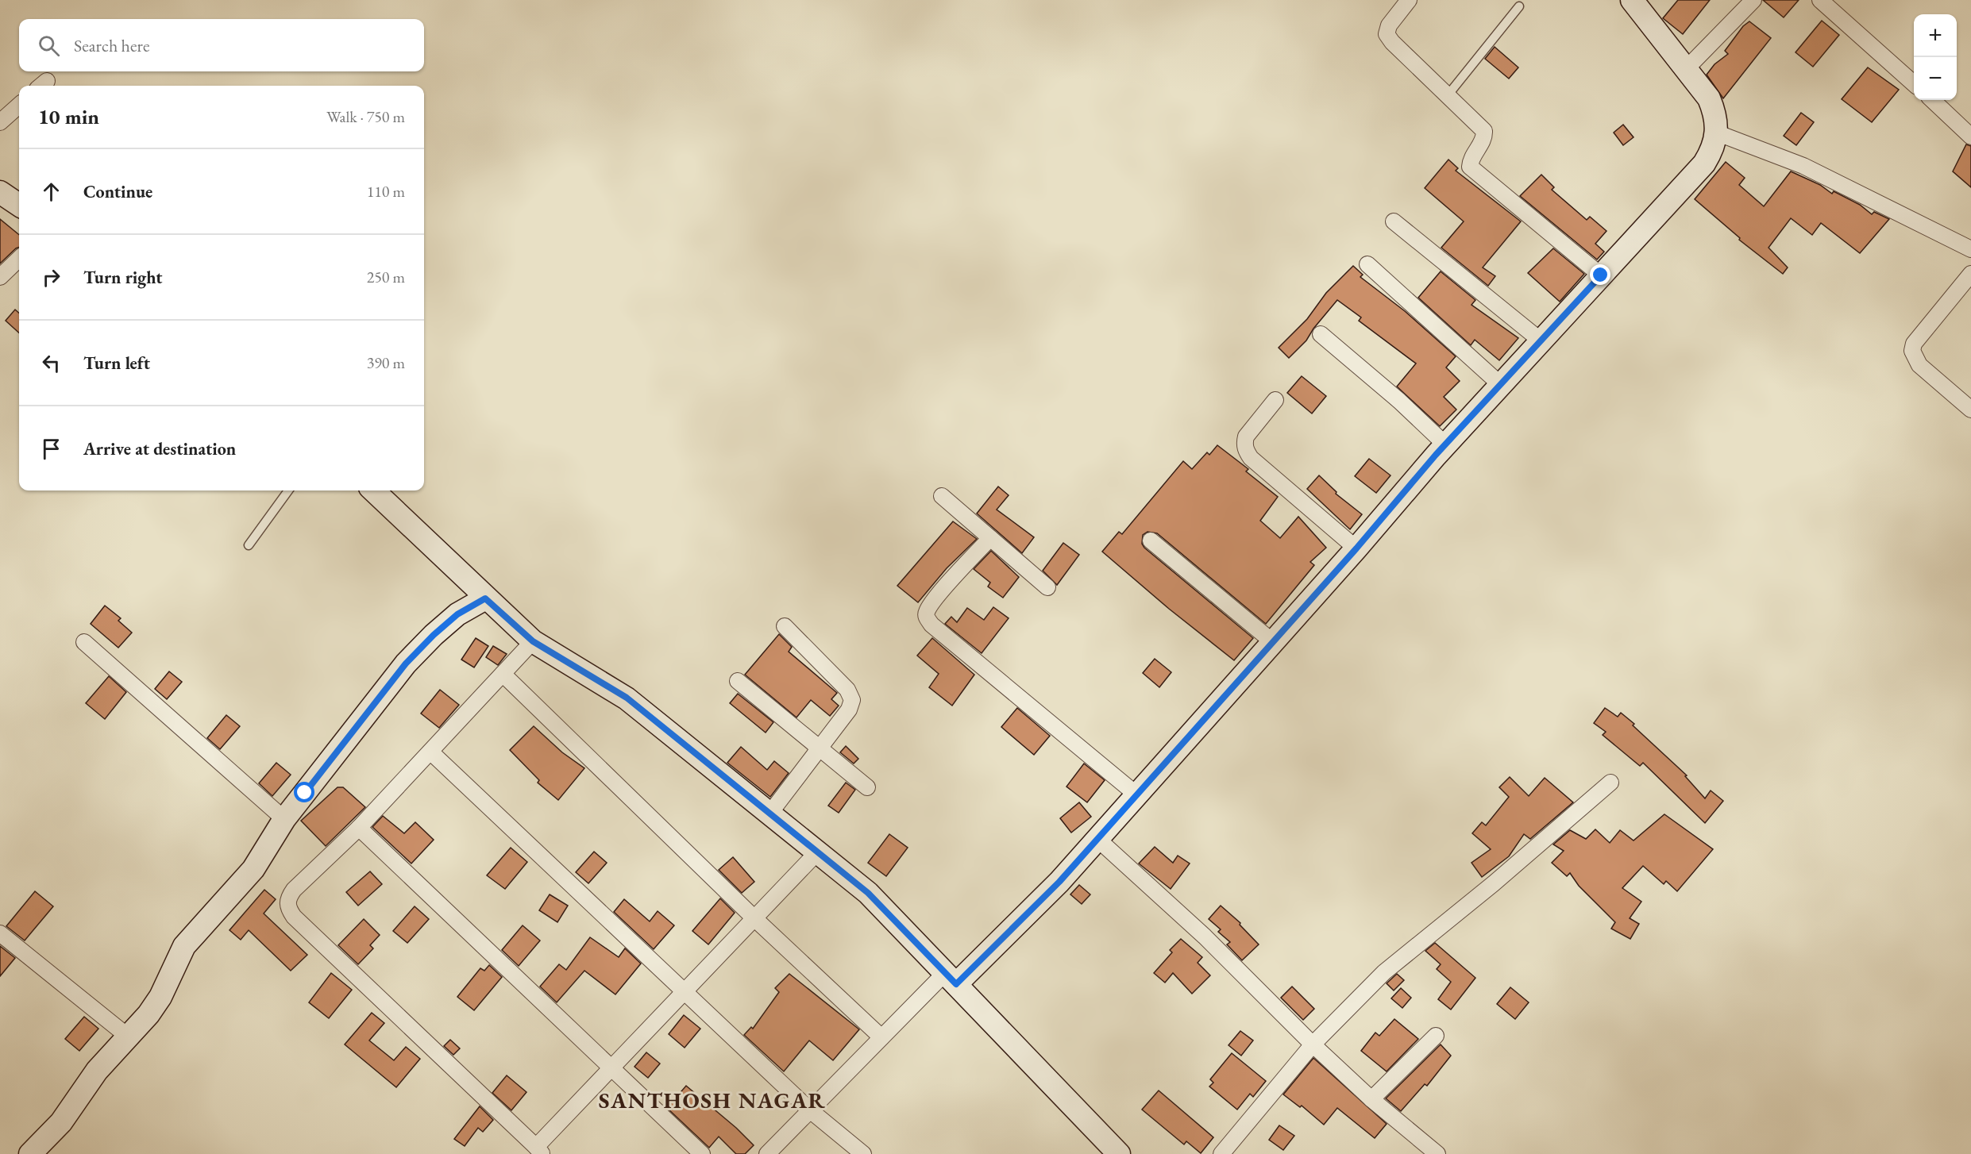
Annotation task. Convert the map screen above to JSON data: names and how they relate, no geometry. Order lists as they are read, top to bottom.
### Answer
{
  "districts": ["SANTHOSH NAGAR"],
  "page": {
    "map_buttons": ["+", "−"],
    "search": "Search here",
    "heading": ["10 min", "Walk · 750 m"],
    "list": [
      ["Continue", "110 m"],
      ["Turn right", "250 m"],
      ["Turn left", "390 m"],
      "Arrive at destination"
    ]
  }
}
